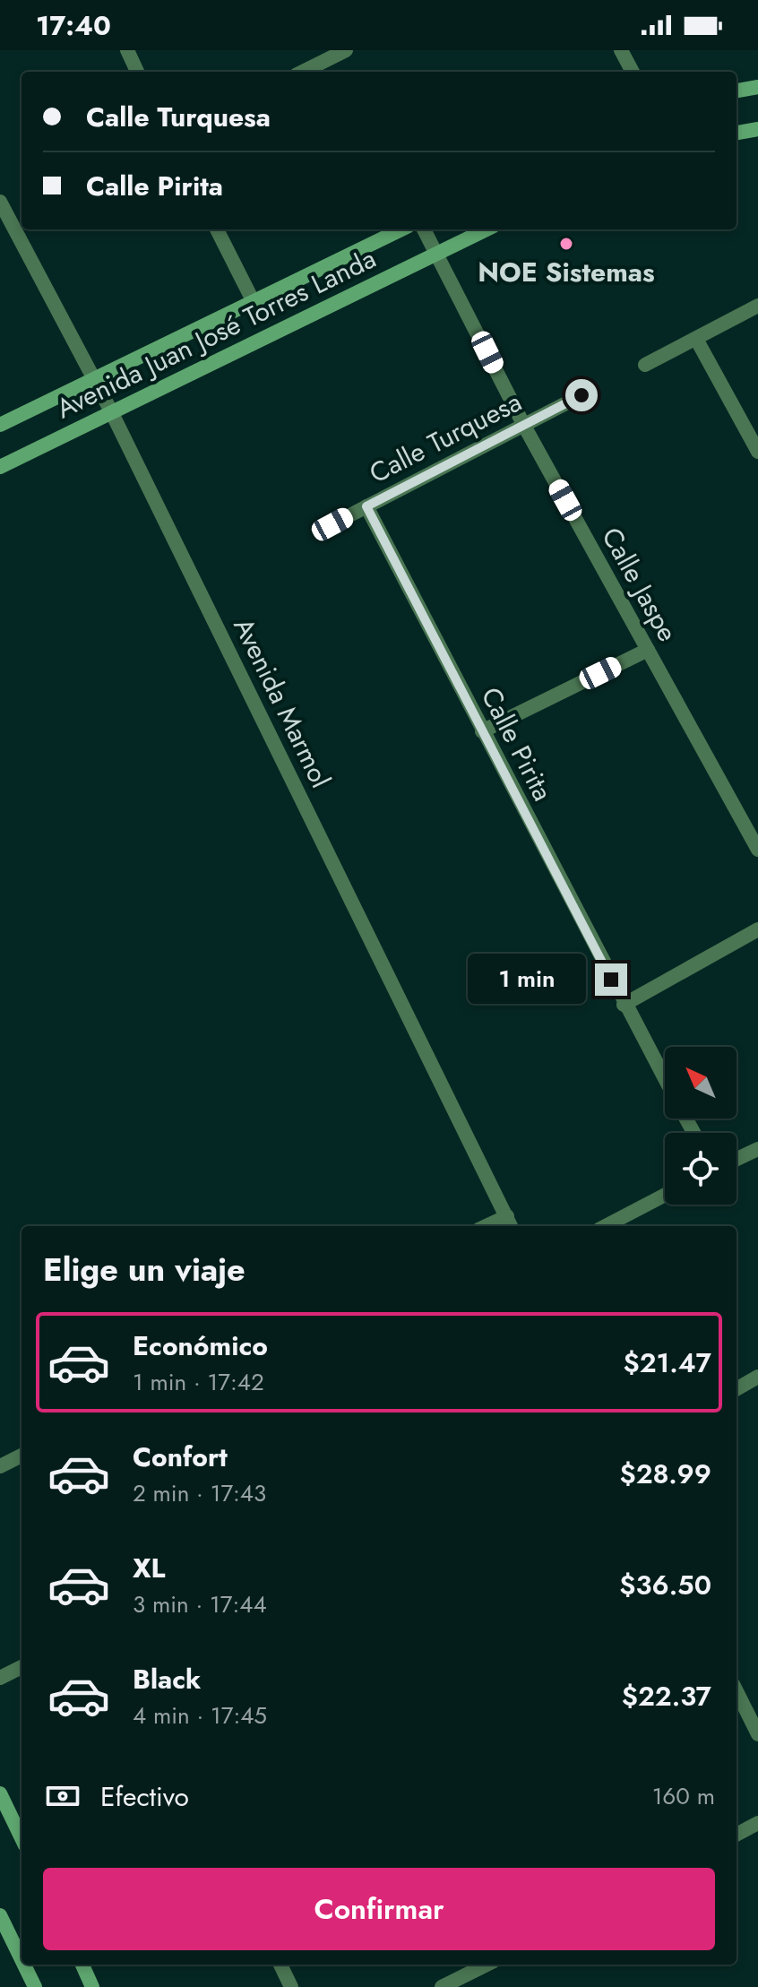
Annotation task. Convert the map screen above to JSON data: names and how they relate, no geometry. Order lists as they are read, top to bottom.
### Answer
{
  "streets": {
    "main road": ["Avenida Juan José Torres Landa"],
    "street": [
      "Calle Turquesa",
      "Calle Jaspe",
      "Avenida Marmol",
      "Calle Pirita"
    ]
  },
  "crossings": [
    ["Avenida Juan José Torres Landa", "Calle Jaspe"],
    ["Avenida Juan José Torres Landa", "Avenida Marmol"],
    ["Calle Turquesa", "Calle Jaspe"],
    ["Calle Turquesa", "Calle Pirita"]
  ],
  "places": ["NOE Sistemas"],
  "north": "top left",
  "page": {
    "status": "17:40",
    "banner": ["Calle Turquesa", "Calle Pirita"],
    "bubble": "1 min",
    "heading": "Elige un viaje",
    "list": [
      {
        "name": "Económico",
        "note": "1 min · 17:42",
        "value": "$21.47"
      },
      {
        "name": "Confort",
        "note": "2 min · 17:43",
        "value": "$28.99"
      },
      {
        "name": "XL",
        "note": "3 min · 17:44",
        "value": "$36.50"
      },
      {
        "name": "Black",
        "note": "4 min · 17:45",
        "value": "$22.37"
      }
    ],
    "pay": ["Efectivo", "160 m"],
    "buttons": "Confirmar"
  }
}
